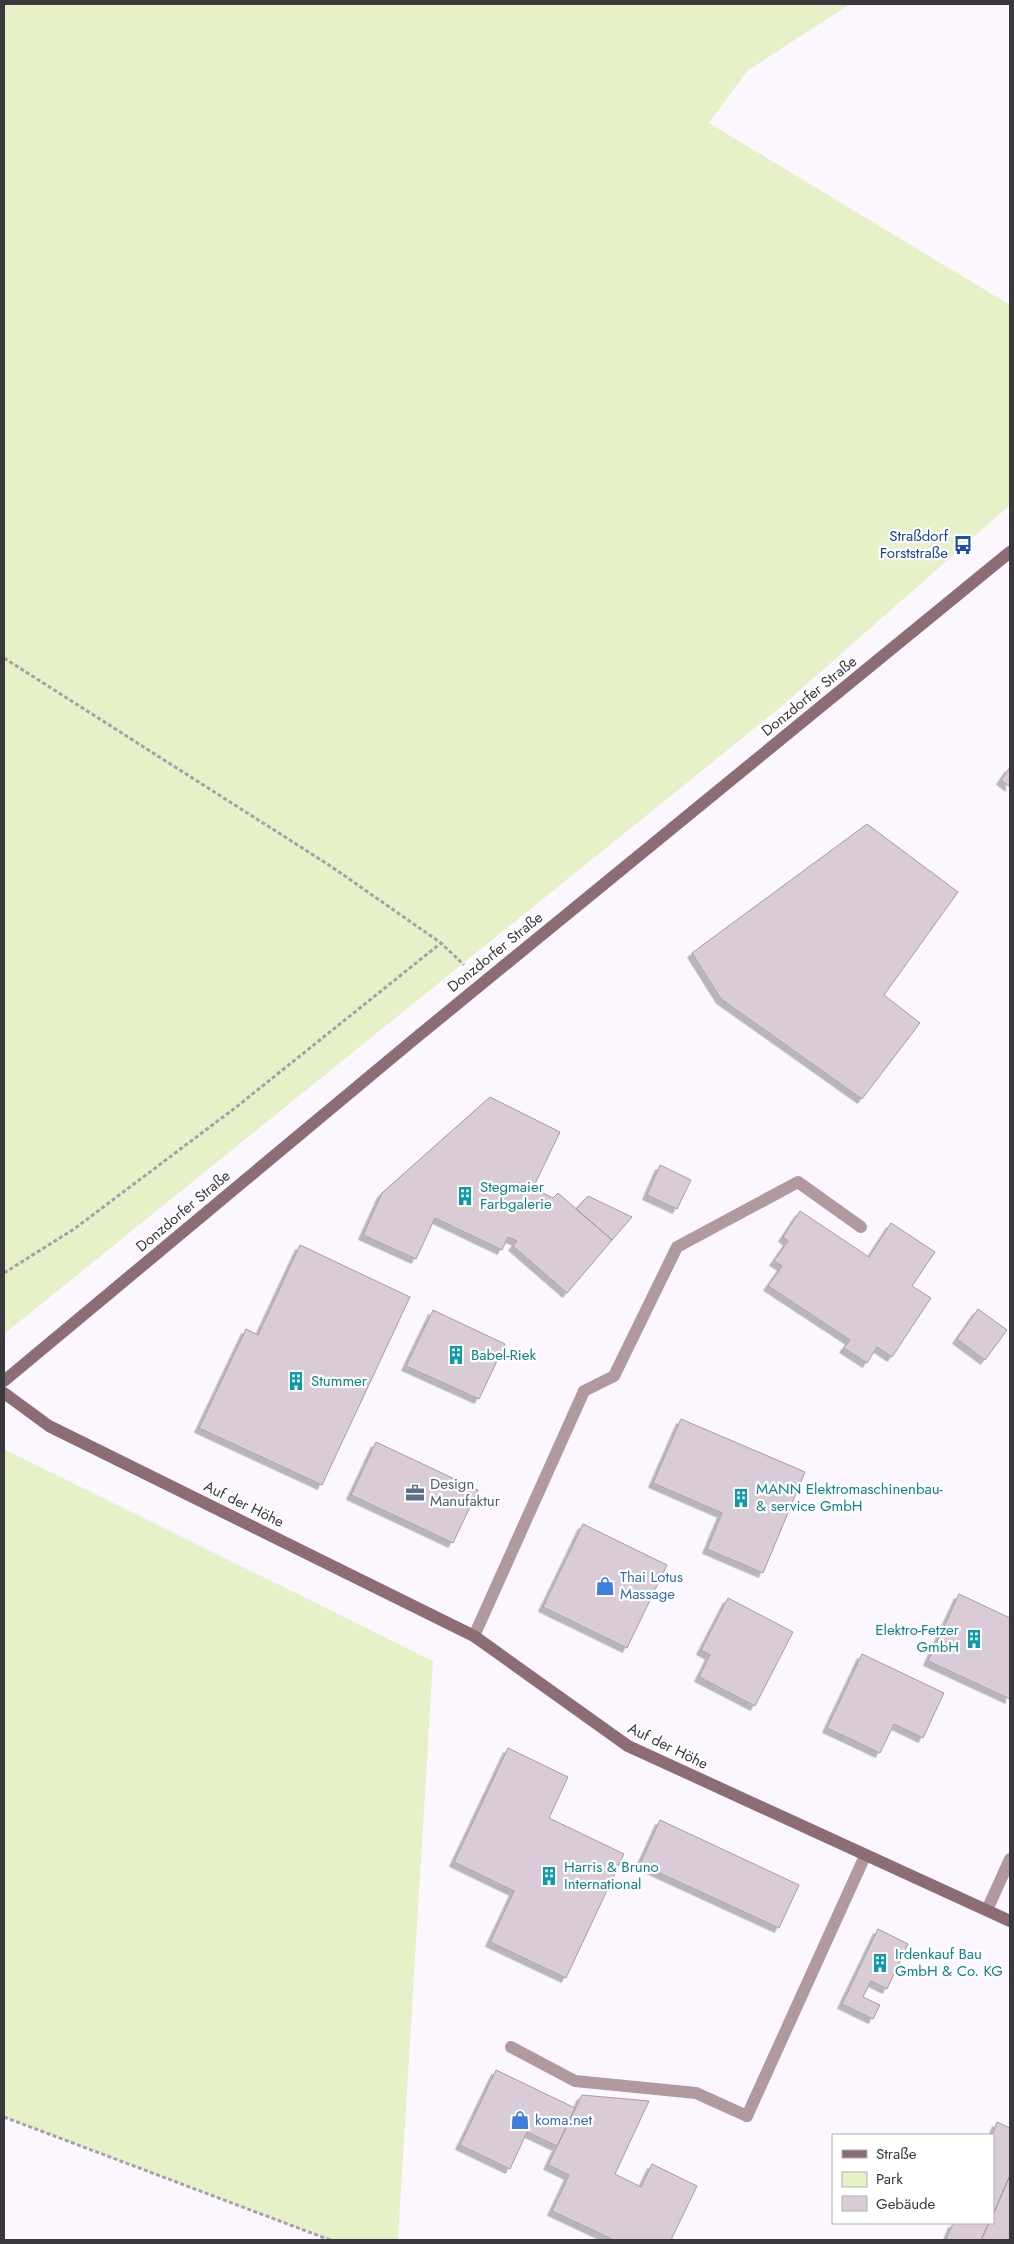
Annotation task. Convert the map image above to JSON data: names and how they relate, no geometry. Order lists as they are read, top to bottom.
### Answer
{
  "streets": {
    "main road": ["Donzdorfer Straße", "Auf der Höhe"]
  },
  "places": {
    "bus stop": ["Straßdorf Forststraße"],
    "building": [
      "Stegmaier Farbgalerie",
      "Babel-Riek",
      "Stummer",
      "MANN Elektromaschinenbau- & service GmbH",
      "Elektro-Fetzer GmbH",
      "Harris & Bruno International",
      "Irdenkauf Bau GmbH & Co. KG"
    ],
    "office": ["Design Manufaktur"],
    "shop": ["Thai Lotus Massage", "koma.net"]
  },
  "legend": ["Straße", "Park", "Gebäude"]
}
